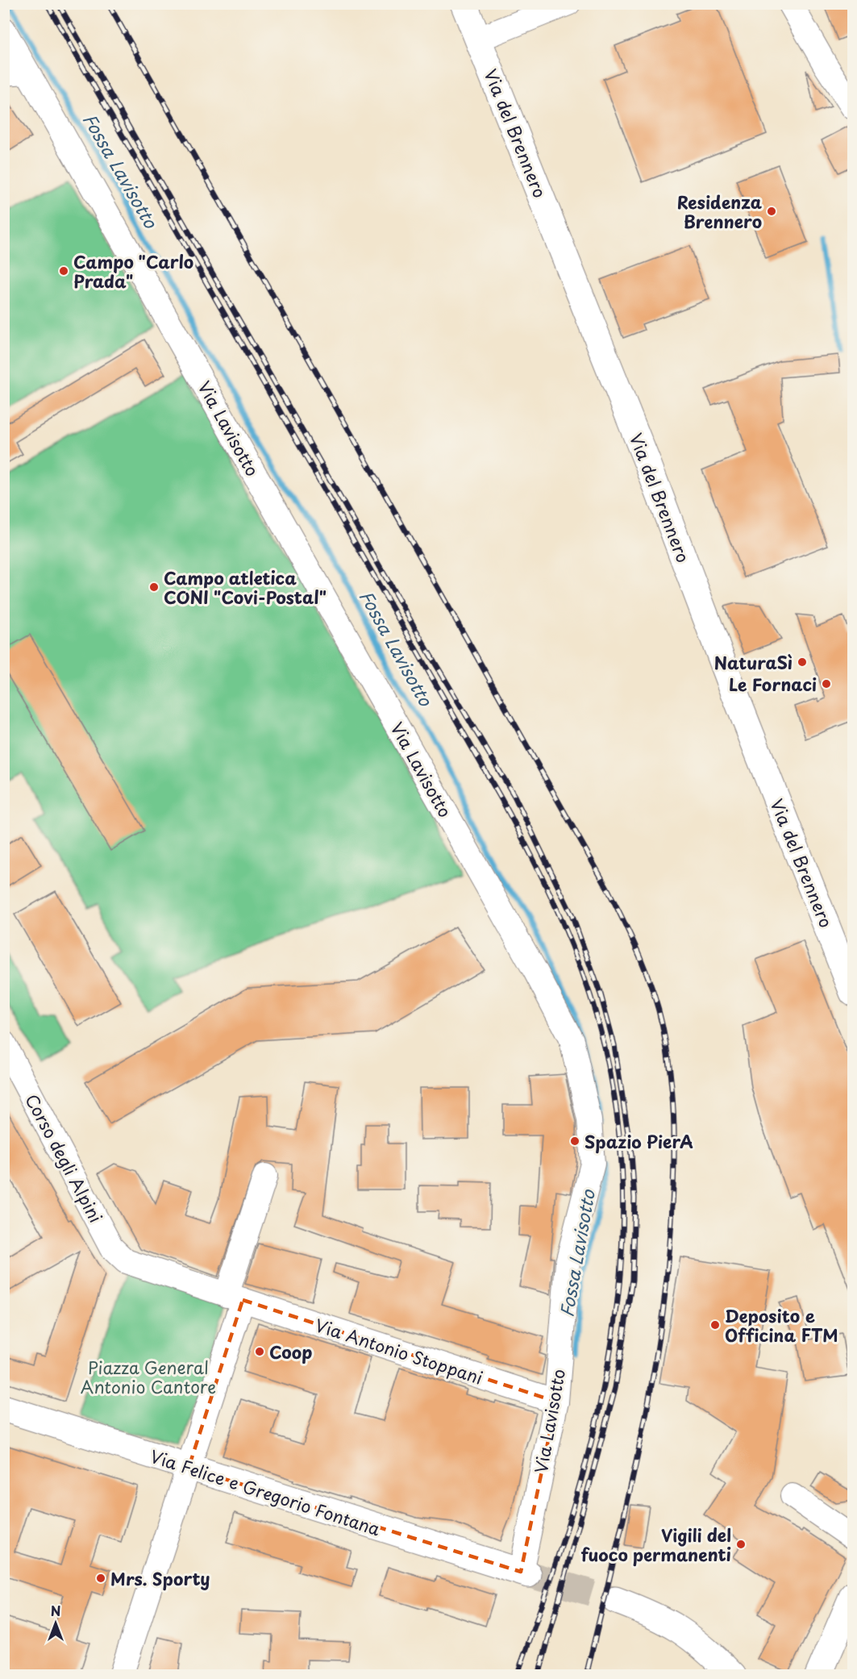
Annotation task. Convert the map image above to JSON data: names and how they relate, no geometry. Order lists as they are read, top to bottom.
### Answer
{
  "streets": {
    "main road": ["Via del Brennero", "Via Felice e Gregorio Fontana"],
    "street": ["Via Lavisotto", "Corso degli Alpini", "Via Antonio Stoppani"]
  },
  "crossings": [
    ["Via Lavisotto", "Via Antonio Stoppani"],
    ["Via Lavisotto", "Via Felice e Gregorio Fontana"],
    ["Corso degli Alpini", "Via Antonio Stoppani"]
  ],
  "water": ["Fossa Lavisotto"],
  "parks": ["Piazza General Antonio Cantore"],
  "places": [
    "Residenza Brennero",
    "Campo \"Carlo Prada\"",
    "Campo atletica CONI \"Covi-Postal\"",
    "NaturaSì",
    "Le Fornaci",
    "Spazio PierA",
    "Deposito e Officina FTM",
    "Coop",
    "Vigili del fuoco permanenti",
    "Mrs. Sporty"
  ],
  "north": "top"
}
